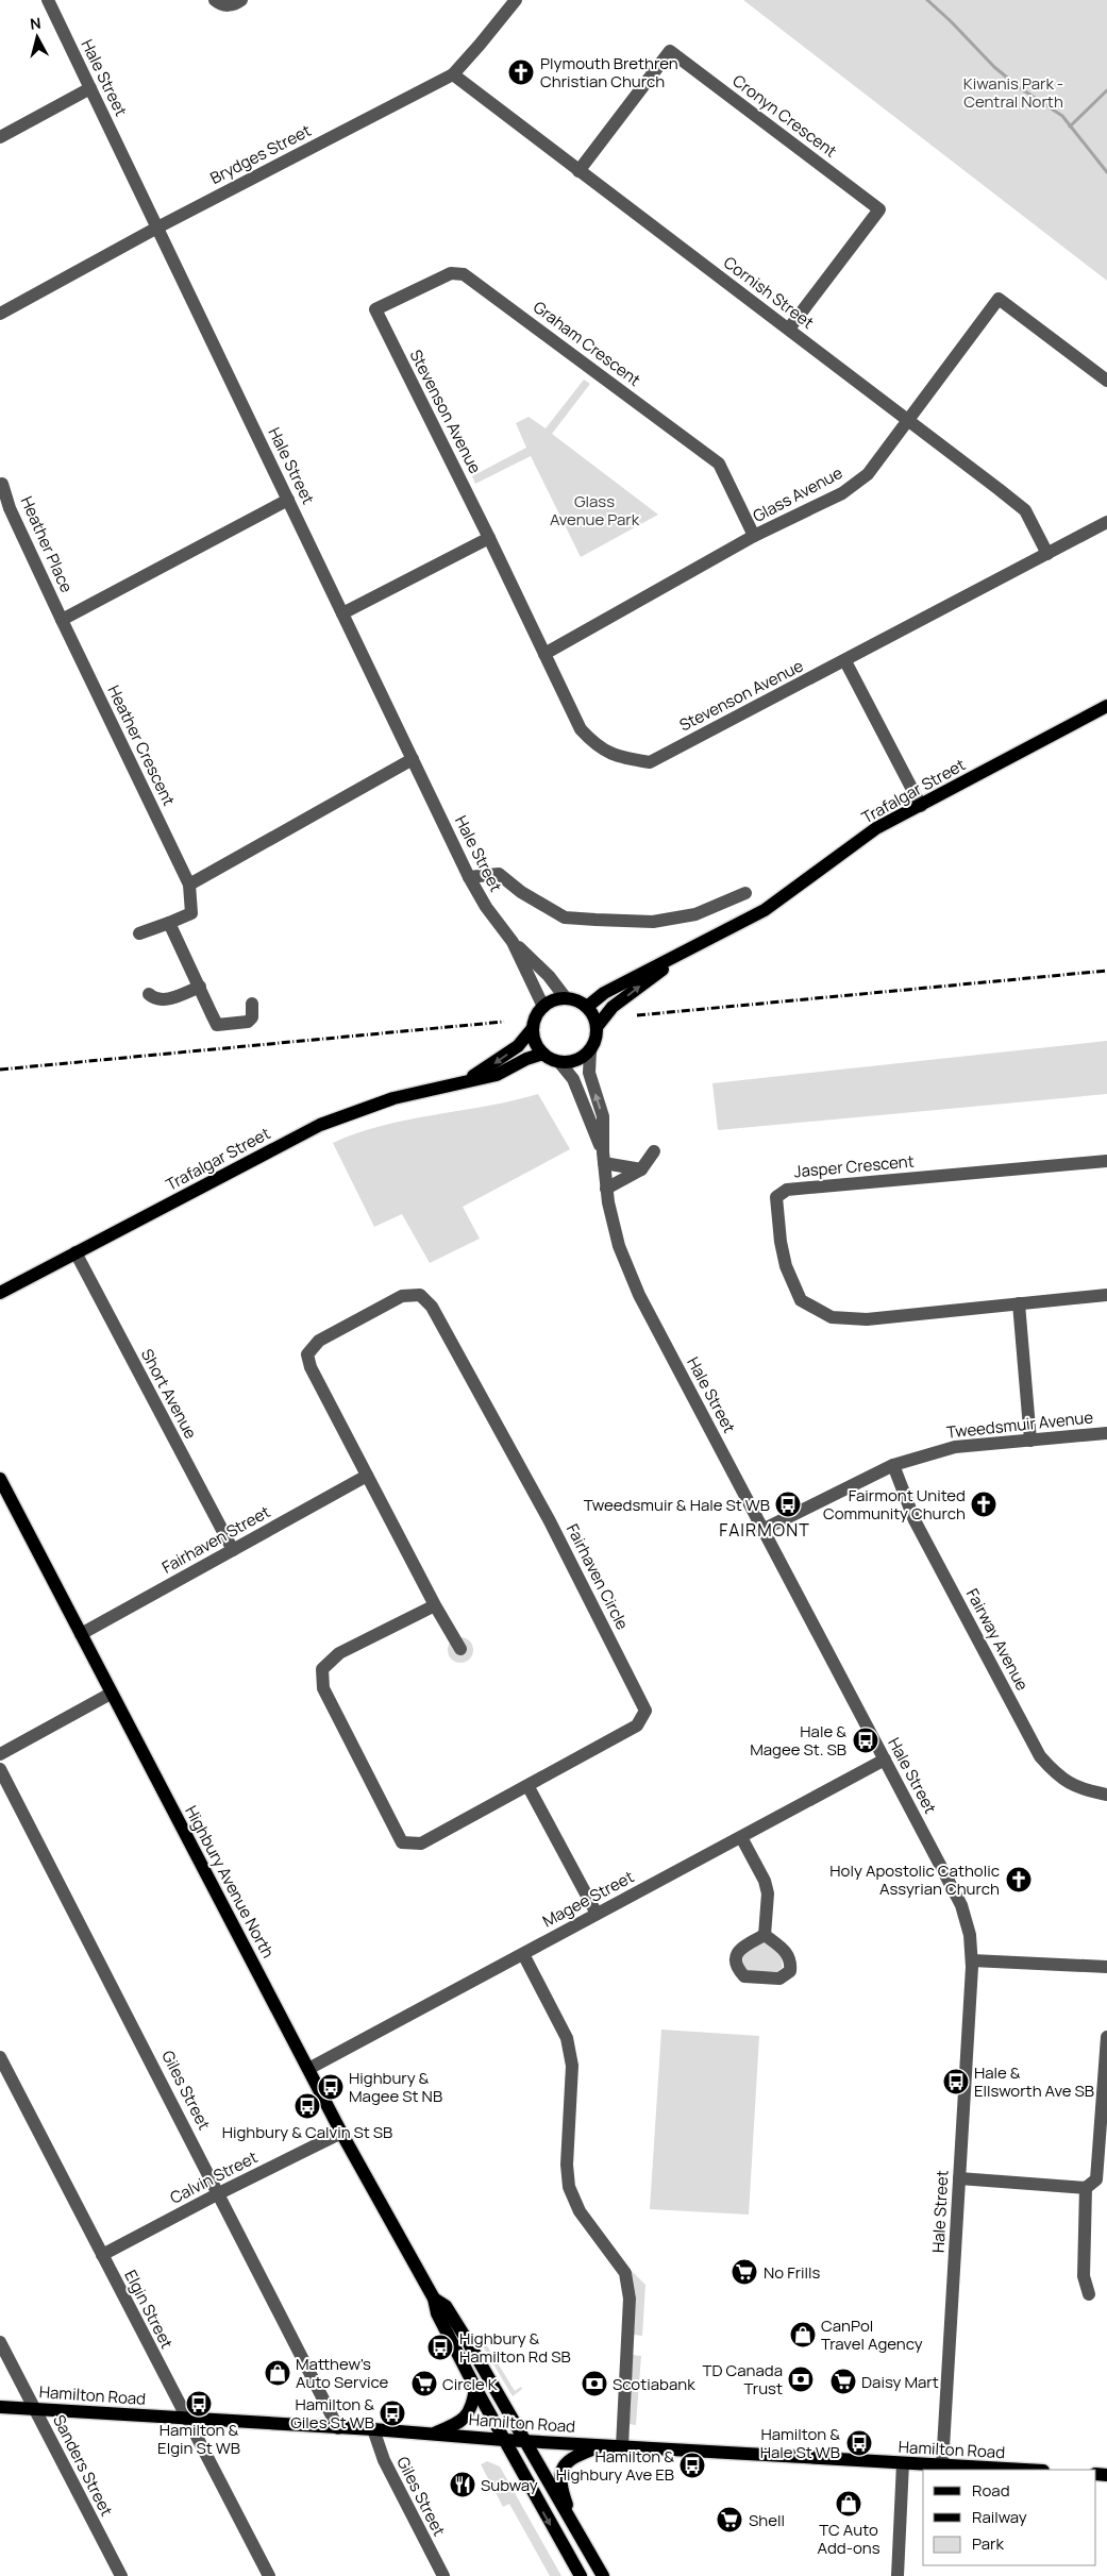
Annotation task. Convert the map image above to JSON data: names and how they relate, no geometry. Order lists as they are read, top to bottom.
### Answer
{
  "streets": {
    "main road": ["Trafalgar Street", "Highbury Avenue North", "Hamilton Road"],
    "street": [
      "Hale Street",
      "Cronyn Crescent",
      "Brydges Street",
      "Cornish Street",
      "Graham Crescent",
      "Stevenson Avenue",
      "Glass Avenue",
      "Heather Place",
      "Heather Crescent",
      "Jasper Crescent",
      "Short Avenue",
      "Tweedsmuir Avenue",
      "Fairhaven Street",
      "Fairhaven Circle",
      "Fairway Avenue",
      "Magee Street",
      "Giles Street",
      "Calvin Street",
      "Elgin Street",
      "Sanders Street"
    ]
  },
  "crossings": [
    ["Hale Street", "Brydges Street"],
    ["Hale Street", "Trafalgar Street"],
    ["Hale Street", "Tweedsmuir Avenue"],
    ["Hale Street", "Magee Street"],
    ["Hale Street", "Hamilton Road"],
    ["Cronyn Crescent", "Cornish Street"],
    ["Brydges Street", "Cornish Street"],
    ["Cornish Street", "Stevenson Avenue"],
    ["Cornish Street", "Glass Avenue"],
    ["Graham Crescent", "Stevenson Avenue"],
    ["Graham Crescent", "Glass Avenue"],
    ["Stevenson Avenue", "Glass Avenue"],
    ["Heather Place", "Heather Crescent"],
    ["Trafalgar Street", "Short Avenue"],
    ["Short Avenue", "Fairhaven Street"],
    ["Tweedsmuir Avenue", "Fairway Avenue"],
    ["Fairhaven Street", "Fairhaven Circle"],
    ["Fairhaven Street", "Highbury Avenue North"],
    ["Highbury Avenue North", "Magee Street"],
    ["Highbury Avenue North", "Calvin Street"],
    ["Highbury Avenue North", "Hamilton Road"],
    ["Giles Street", "Calvin Street"],
    ["Giles Street", "Hamilton Road"],
    ["Calvin Street", "Elgin Street"],
    ["Elgin Street", "Hamilton Road"],
    ["Hamilton Road", "Sanders Street"]
  ],
  "districts": ["FAIRMONT"],
  "parks": ["Kiwanis Park - Central North", "Glass Avenue Park"],
  "places": {
    "church": ["Plymouth Brethren Christian Church", "Fairmont United Community Church", "Holy Apostolic Catholic Assyrian Church"],
    "bus stop": [
      "Tweedsmuir & Hale St WB",
      "Hale & Magee St. SB",
      "Hale & Ellsworth Ave SB",
      "Highbury & Magee St NB",
      "Highbury & Calvin St SB",
      "Highbury & Hamilton Rd SB",
      "Hamilton & Elgin St WB",
      "Hamilton & Giles St WB",
      "Hamilton & Hale St WB",
      "Hamilton & Highbury Ave EB"
    ],
    "supermarket": [
      "No Frills",
      "Daisy Mart",
      "Circle K",
      "Shell"
    ],
    "shop": ["CanPol Travel Agency", "Matthew's Auto Service", "TC Auto Add-ons"],
    "bank": ["TD Canada Trust", "Scotiabank"],
    "restaurant": ["Subway"]
  },
  "legend": ["Road", "Railway", "Park"],
  "north": "top"
}
